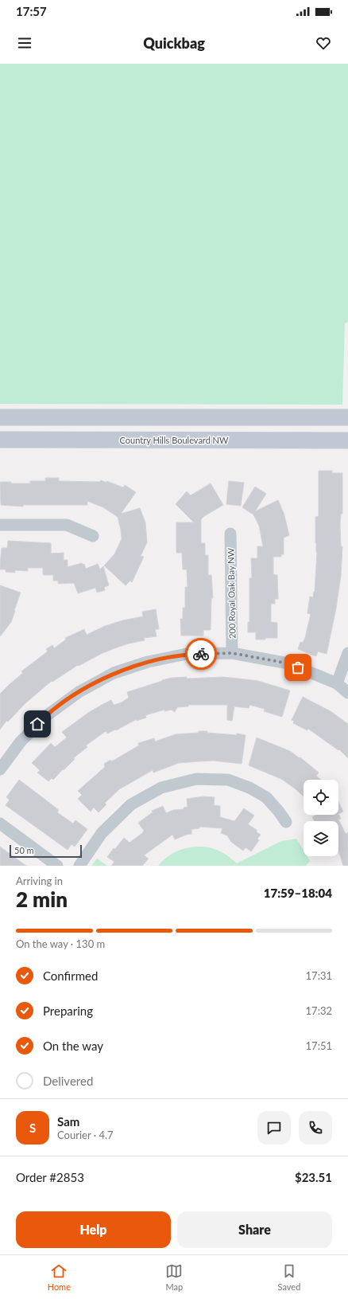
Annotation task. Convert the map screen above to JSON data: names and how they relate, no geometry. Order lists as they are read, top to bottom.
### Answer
{
  "streets": {
    "main road": ["Country Hills Boulevard NW"],
    "street": ["200 Royal Oak Bay NW"]
  },
  "scale_bar": "50 m",
  "page": {
    "status": "17:57",
    "header": "Quickbag",
    "scale": "50 m",
    "heading": ["2 min", "Arriving in", "17:59–18:04"],
    "panel": [
      "Sam",
      "Courier · 4.7",
      "Order #2853",
      "$23.51"
    ],
    "bar": "On the way · 130 m",
    "list": [
      ["Confirmed", "17:31"],
      ["Preparing", "17:32"],
      ["On the way", "17:51"],
      "Delivered"
    ],
    "round": "S",
    "buttons": ["Help", "Share"],
    "tabs": ["Home", "Map", "Saved"]
  }
}
